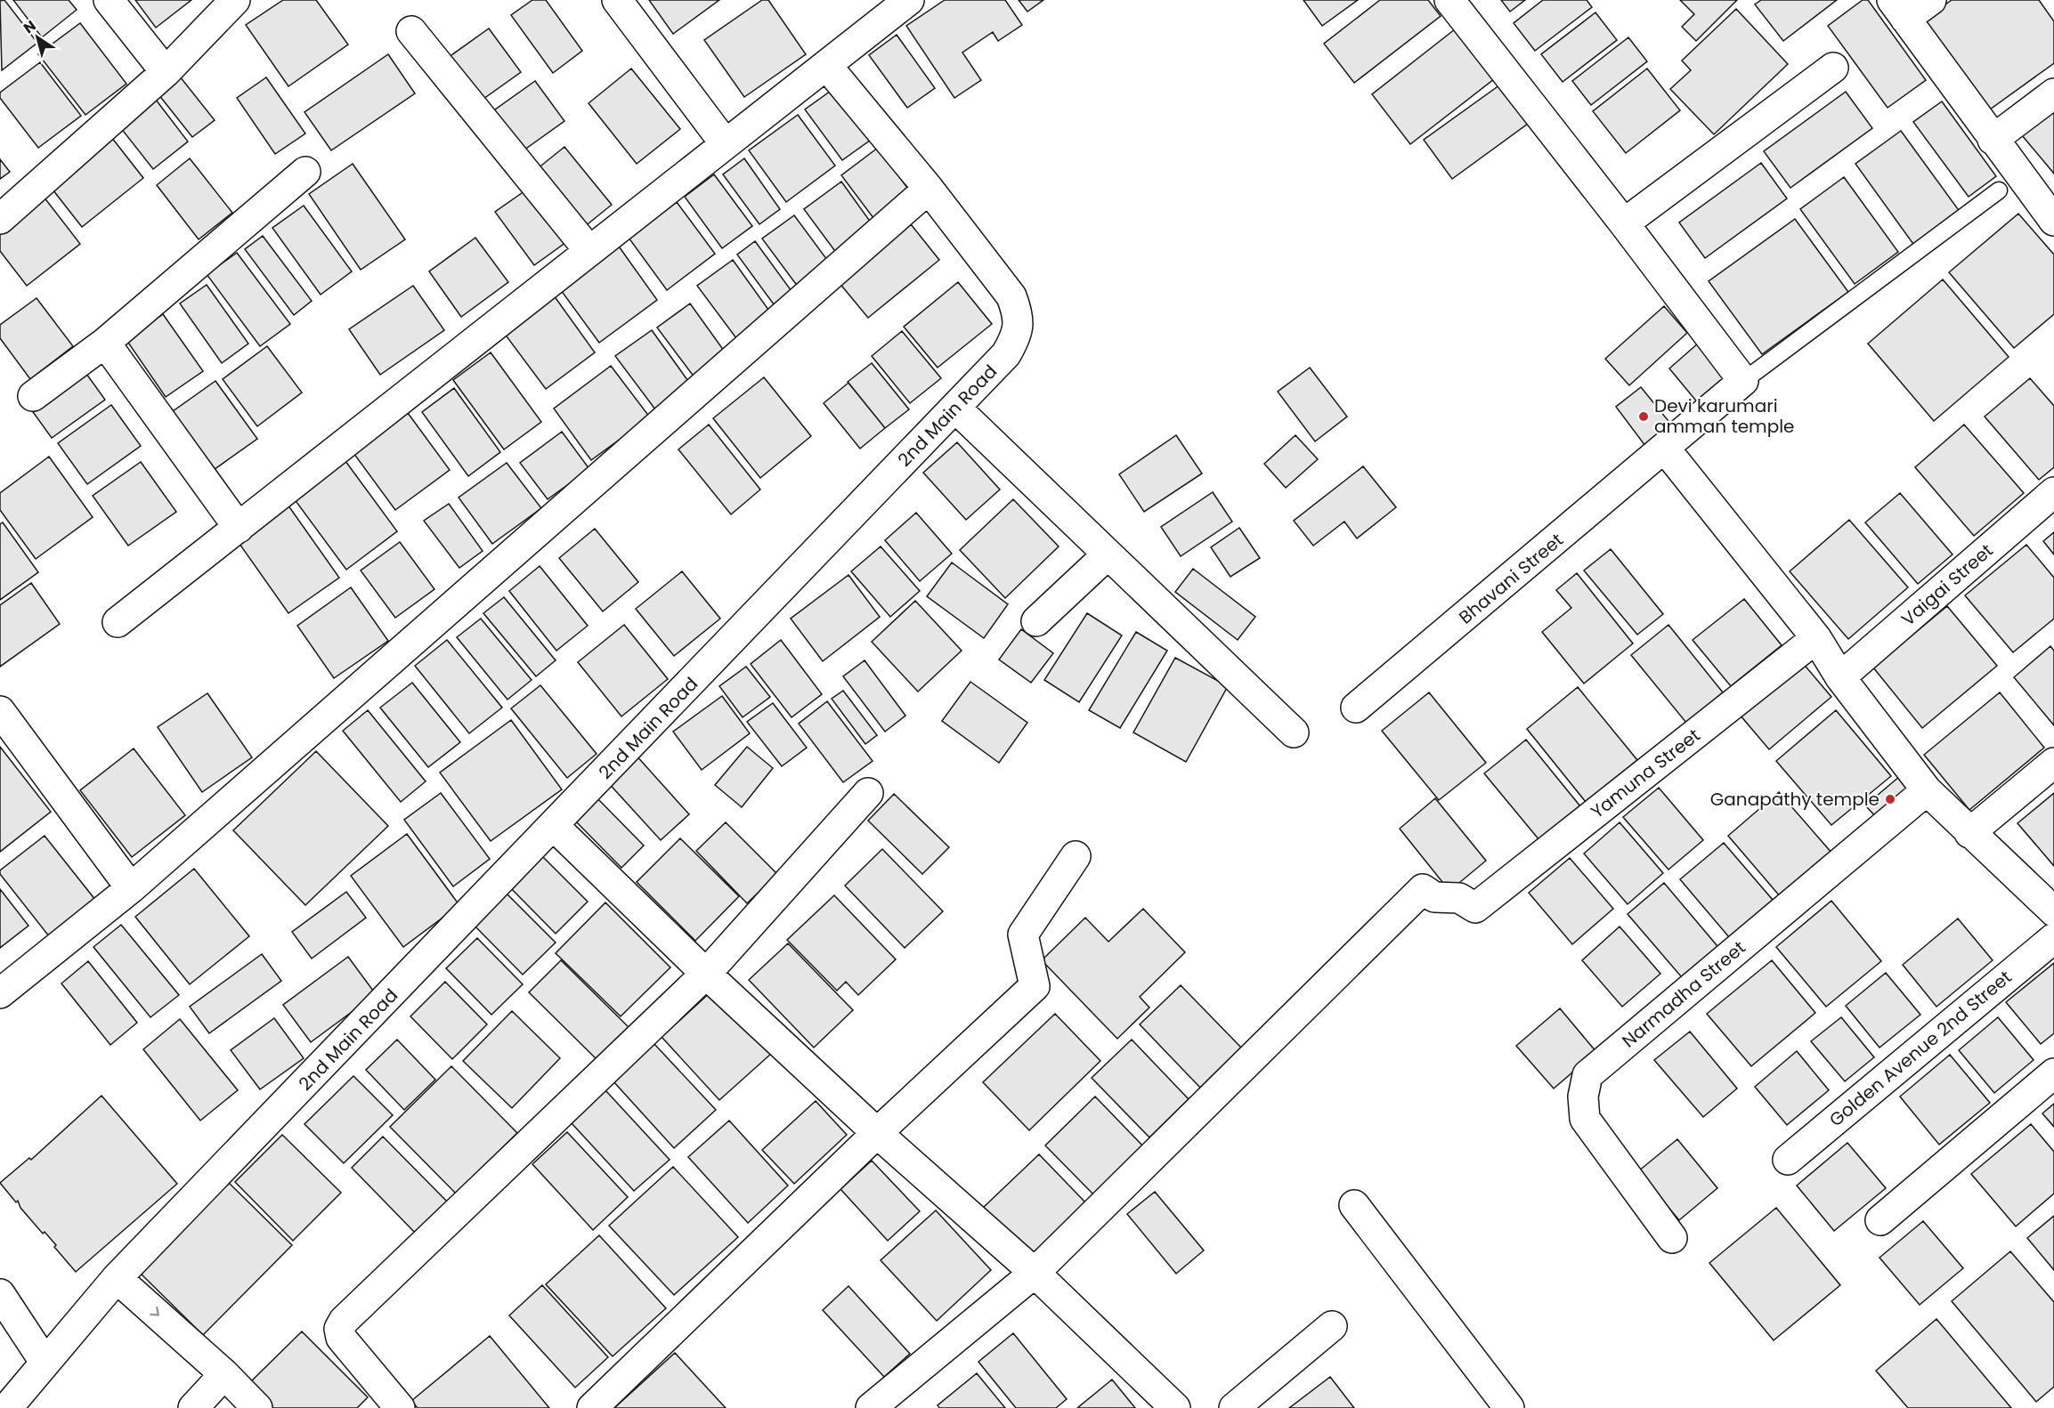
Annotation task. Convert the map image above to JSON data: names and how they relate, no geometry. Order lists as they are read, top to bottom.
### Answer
{
  "streets": {
    "street": [
      "2nd Main Road",
      "Bhavani Street",
      "Vaigai Street",
      "Yamuna Street",
      "Narmadha Street",
      "Golden Avenue 2nd Street"
    ]
  },
  "places": ["Devi karumari amman temple", "Ganapathy temple"],
  "north": "top left"
}
